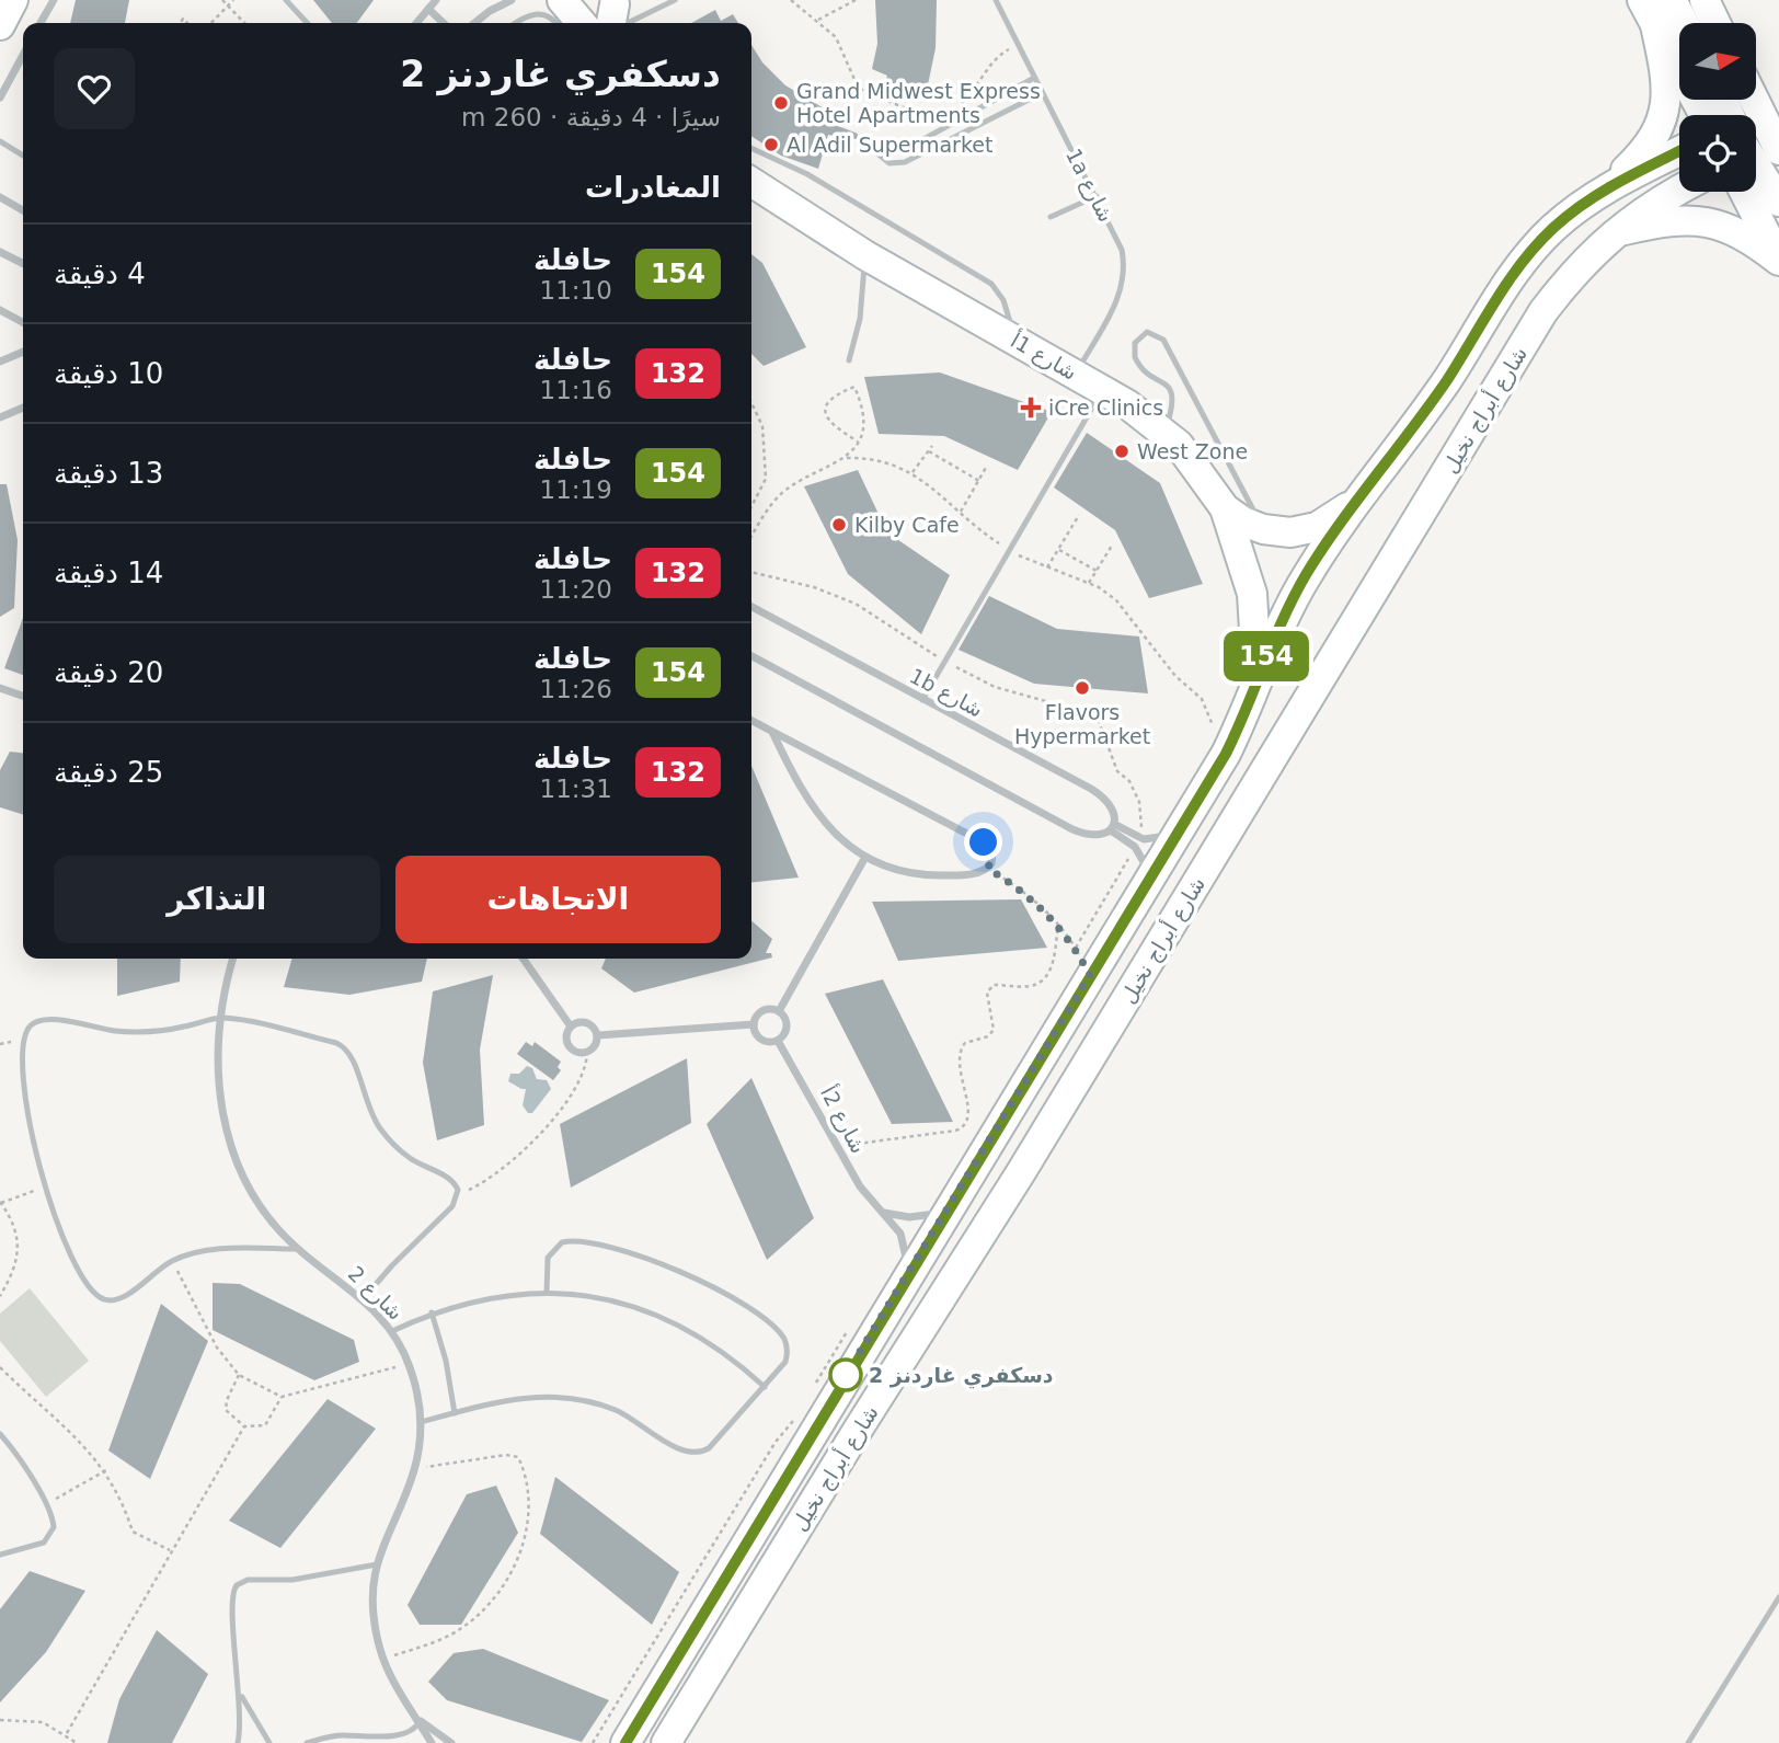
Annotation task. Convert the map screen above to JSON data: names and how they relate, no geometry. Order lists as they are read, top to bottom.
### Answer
{
  "streets": {
    "street": [
      "شارع 1أ",
      "شارع أبراج نخيل",
      "1b شارع",
      "شارع 2أ",
      "شارع 2"
    ],
    "lane": ["1a شارع"]
  },
  "crossings": [
    ["1a شارع", "شارع 1أ"],
    ["شارع 1أ", "شارع أبراج نخيل"],
    ["شارع أبراج نخيل", "شارع 2أ"]
  ],
  "places": {
    "other": [
      "Grand Midwest Express Hotel Apartments",
      "Al Adil Supermarket",
      "West Zone",
      "Kilby Cafe",
      "Flavors Hypermarket",
      "دسكفري غاردنز 2"
    ],
    "health": ["iCre Clinics"]
  },
  "lines": ["bus line 154"],
  "north": "right",
  "page": {
    "on_map": "154",
    "heading": [
      ["دسكفري غاردنز 2", "سيرًا · 4 دقيقة · 260 m"],
      "المغادرات"
    ],
    "list": [
      {
        "mark": "154",
        "name": "حافلة",
        "note": "11:10",
        "value": "4 دقيقة"
      },
      {
        "mark": "132",
        "name": "حافلة",
        "note": "11:16",
        "value": "10 دقيقة"
      },
      {
        "mark": "154",
        "name": "حافلة",
        "note": "11:19",
        "value": "13 دقيقة"
      },
      {
        "mark": "132",
        "name": "حافلة",
        "note": "11:20",
        "value": "14 دقيقة"
      },
      {
        "mark": "154",
        "name": "حافلة",
        "note": "11:26",
        "value": "20 دقيقة"
      },
      {
        "mark": "132",
        "name": "حافلة",
        "note": "11:31",
        "value": "25 دقيقة"
      }
    ],
    "buttons": ["الاتجاهات", "التذاكر"]
  }
}
